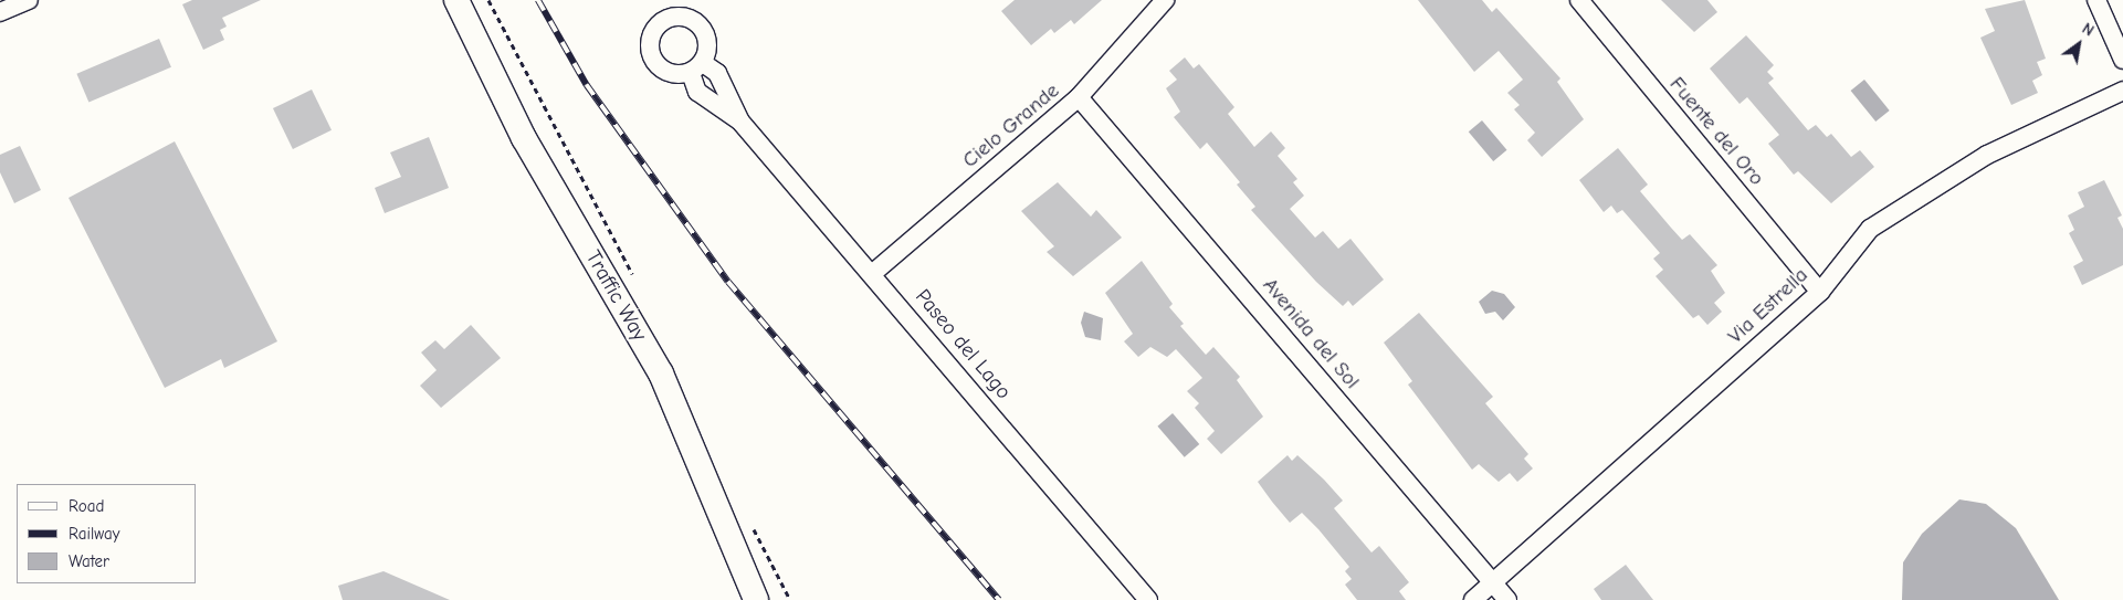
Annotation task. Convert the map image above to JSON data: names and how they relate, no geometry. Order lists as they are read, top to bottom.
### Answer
{
  "streets": {
    "street": [
      "Cielo Grande",
      "Fuente del Oro",
      "Traffic Way",
      "Via Estrella",
      "Avenida del Sol",
      "Paseo del Lago"
    ]
  },
  "crossings": [
    ["Cielo Grande", "Avenida del Sol"],
    ["Cielo Grande", "Paseo del Lago"],
    ["Fuente del Oro", "Via Estrella"],
    ["Via Estrella", "Avenida del Sol"]
  ],
  "legend": ["Road", "Railway", "Water"],
  "north": "top right"
}
